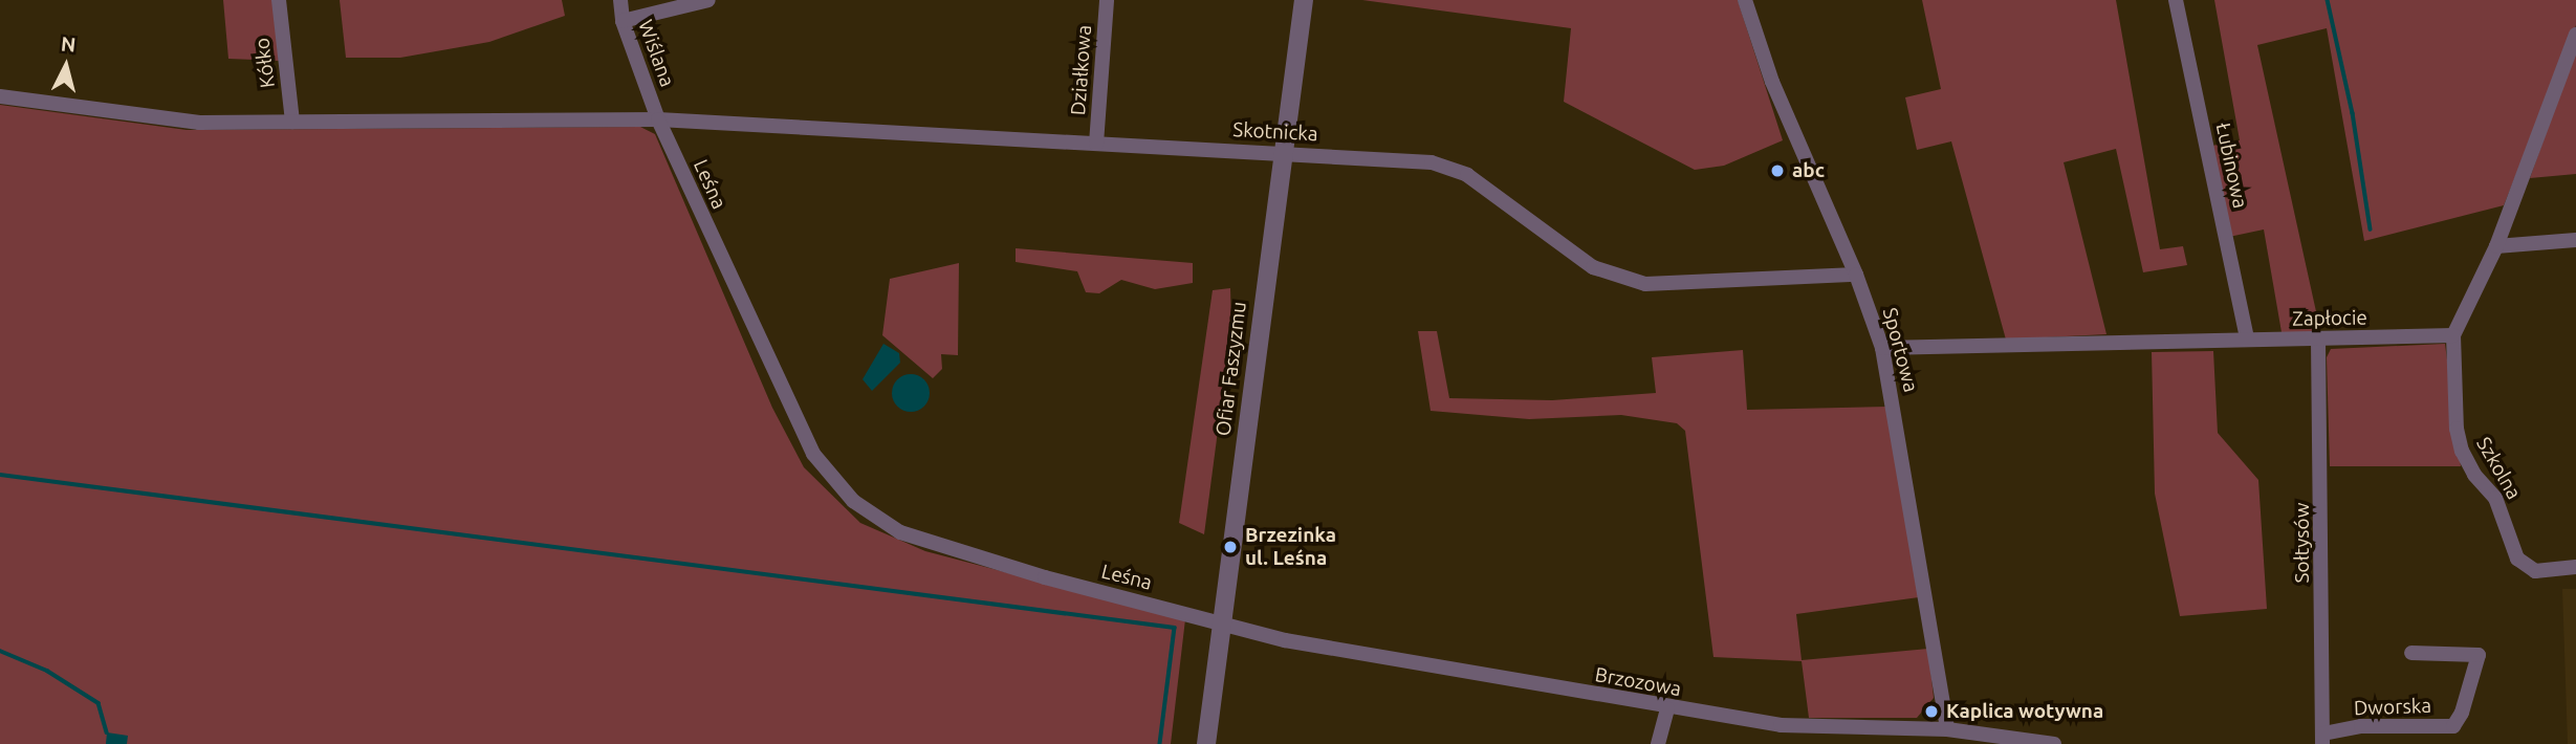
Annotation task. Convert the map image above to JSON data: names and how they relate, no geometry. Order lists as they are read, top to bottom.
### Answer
{
  "streets": {
    "street": [
      "Wiślana",
      "Kółko",
      "Działkowa",
      "Skotnicka",
      "Łubinowa",
      "Leśna",
      "Zapłocie",
      "Sportowa",
      "Ofiar Faszyzmu",
      "Szkolna",
      "Sołtysów",
      "Brzozowa",
      "Dworska"
    ]
  },
  "crossings": [
    ["Wiślana", "Skotnicka"],
    ["Wiślana", "Leśna"],
    ["Działkowa", "Skotnicka"],
    ["Skotnicka", "Leśna"],
    ["Skotnicka", "Sportowa"],
    ["Skotnicka", "Ofiar Faszyzmu"],
    ["Łubinowa", "Zapłocie"],
    ["Leśna", "Ofiar Faszyzmu"],
    ["Leśna", "Brzozowa"],
    ["Zapłocie", "Sportowa"],
    ["Zapłocie", "Szkolna"],
    ["Zapłocie", "Sołtysów"],
    ["Sportowa", "Brzozowa"],
    ["Ofiar Faszyzmu", "Brzozowa"],
    ["Sołtysów", "Dworska"]
  ],
  "places": ["abc", "Brzezinka ul. Leśna", "Kaplica wotywna"],
  "north": "top"
}
